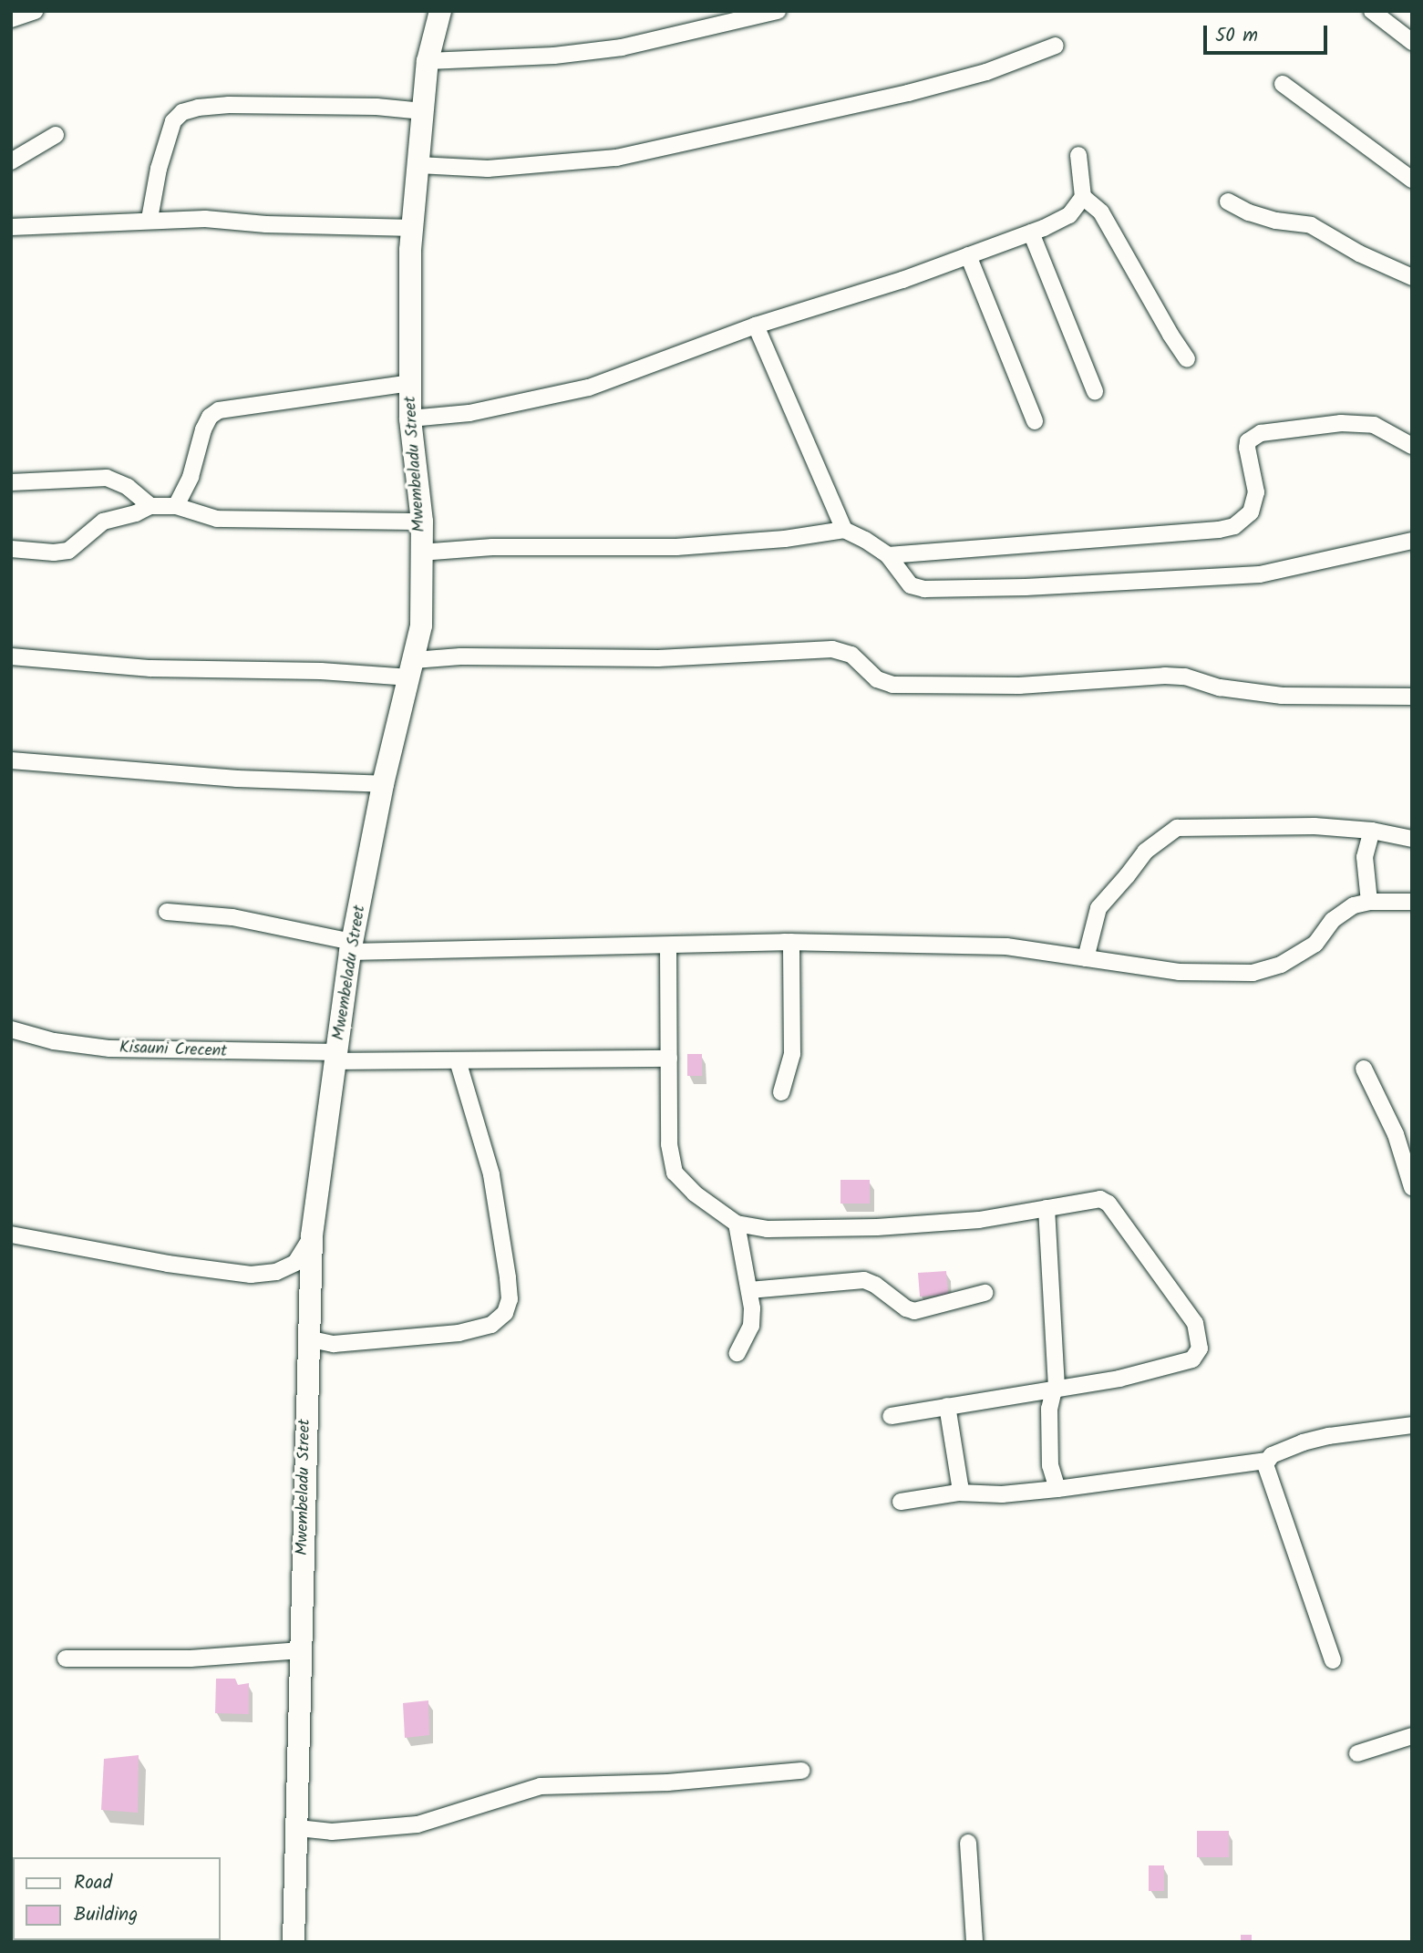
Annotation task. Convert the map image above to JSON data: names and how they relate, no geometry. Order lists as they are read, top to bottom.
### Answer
{
  "streets": {
    "street": ["Mwembeladu Street", "Kisauni Crecent"]
  },
  "crossings": [
    ["Mwembeladu Street", "Kisauni Crecent"]
  ],
  "legend": ["Road", "Building"],
  "scale_bar": "50 m"
}
